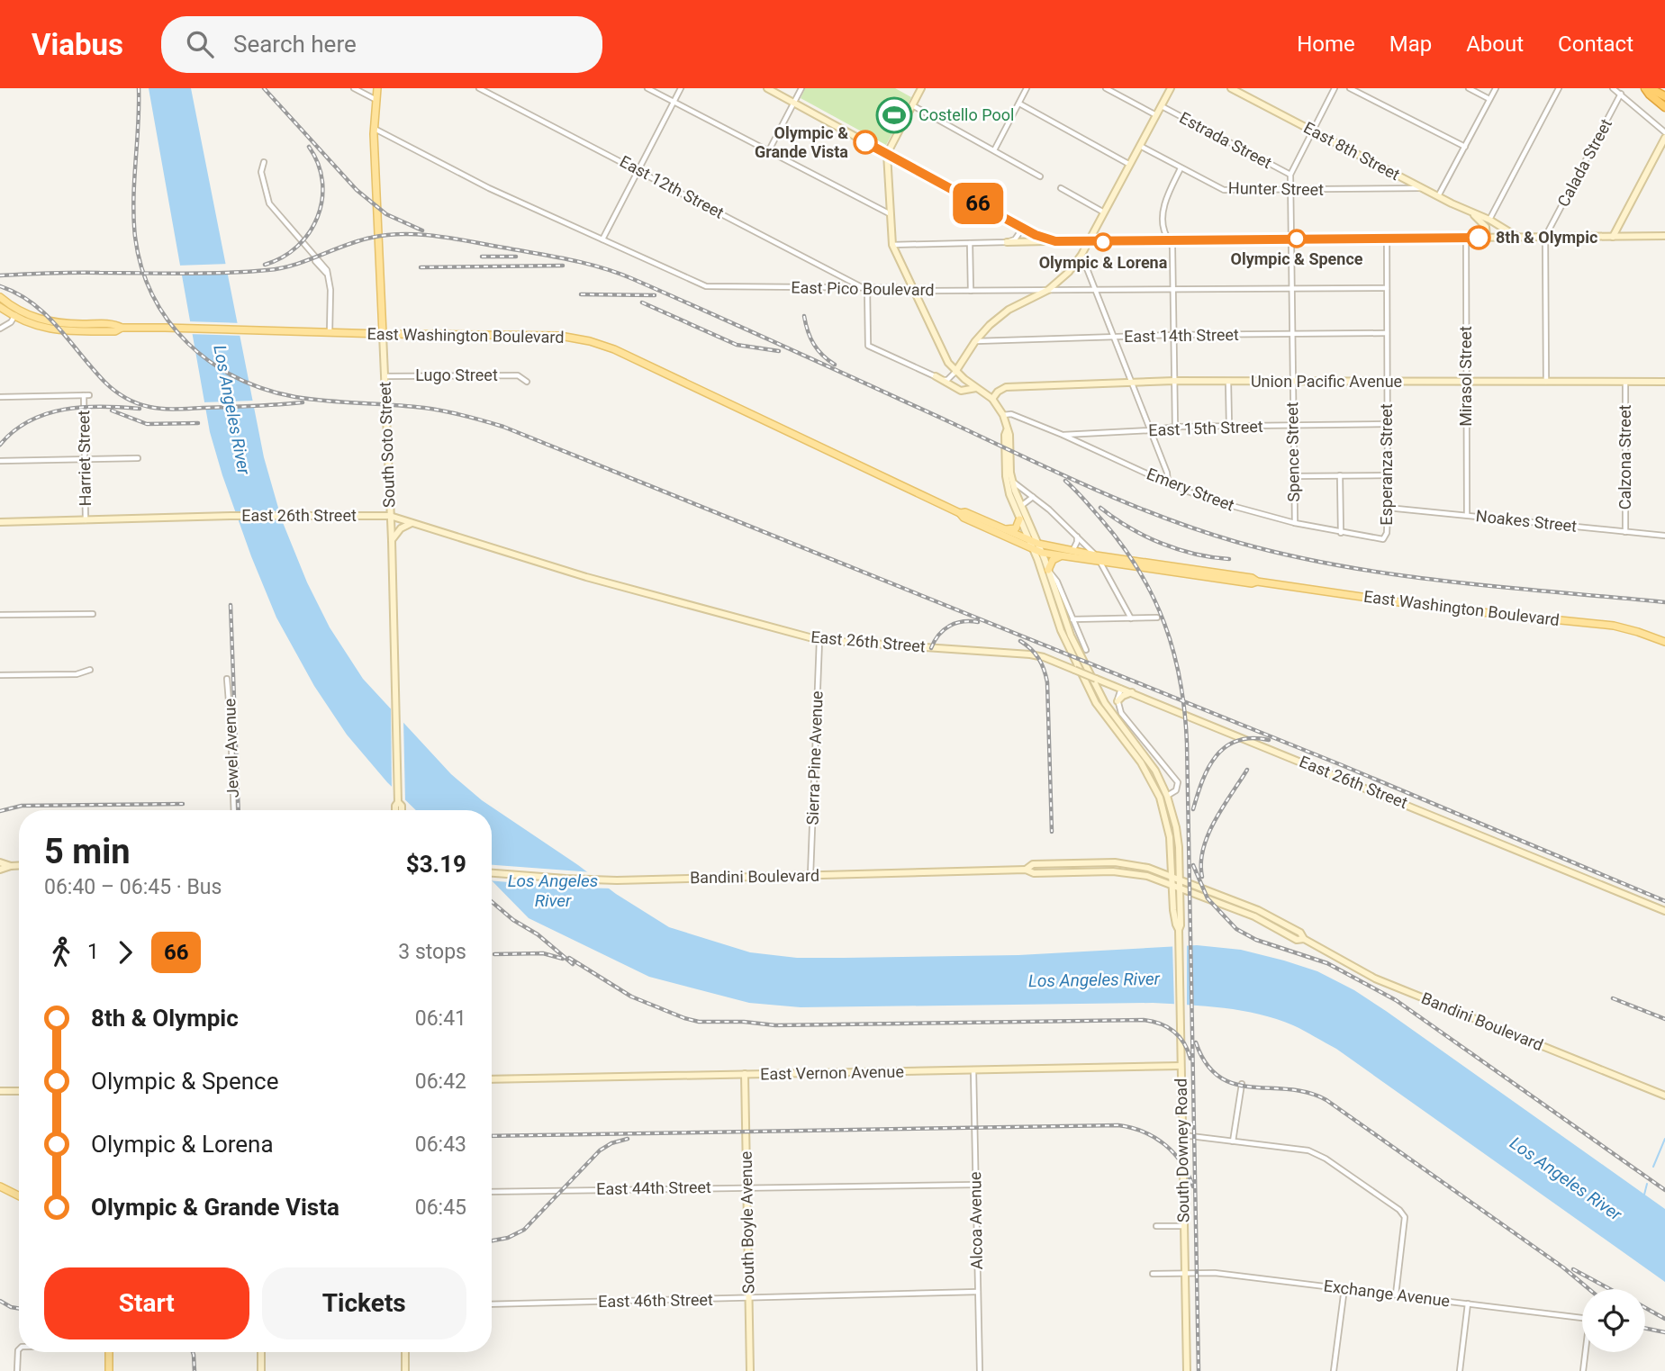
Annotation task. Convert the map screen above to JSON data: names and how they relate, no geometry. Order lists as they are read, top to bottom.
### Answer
{
  "streets": {
    "main road": [
      "East 8th Street",
      "East Washington Boulevard",
      "Union Pacific Avenue",
      "South Soto Street",
      "East 26th Street",
      "Bandini Boulevard",
      "East Vernon Avenue",
      "South Downey Road",
      "South Boyle Avenue"
    ],
    "street": [
      "Estrada Street",
      "Calada Street",
      "East 12th Street",
      "Hunter Street",
      "East Pico Boulevard",
      "East 14th Street",
      "Lugo Street",
      "Mirasol Street",
      "East 15th Street",
      "Spence Street",
      "Calzona Street",
      "Harriet Street",
      "Esperanza Street",
      "Emery Street",
      "Noakes Street",
      "Jewel Avenue",
      "Sierra Pine Avenue",
      "East 44th Street",
      "Alcoa Avenue",
      "Exchange Avenue",
      "East 46th Street"
    ]
  },
  "crossings": [
    ["Estrada Street", "Spence Street"],
    ["East 8th Street", "Hunter Street"],
    ["East 8th Street", "Spence Street"],
    ["Calada Street", "Union Pacific Avenue"],
    ["East 12th Street", "East Pico Boulevard"],
    ["Hunter Street", "Spence Street"],
    ["East Pico Boulevard", "South Soto Street"],
    ["East Pico Boulevard", "Spence Street"],
    ["East Pico Boulevard", "Esperanza Street"],
    ["East Washington Boulevard", "South Soto Street"],
    ["East Washington Boulevard", "South Downey Road"],
    ["East 14th Street", "Spence Street"],
    ["East 14th Street", "Esperanza Street"],
    ["Lugo Street", "South Soto Street"],
    ["Mirasol Street", "Union Pacific Avenue"],
    ["Mirasol Street", "Noakes Street"],
    ["Union Pacific Avenue", "Spence Street"],
    ["Union Pacific Avenue", "Calzona Street"],
    ["Union Pacific Avenue", "Esperanza Street"],
    ["East 15th Street", "Spence Street"],
    ["East 15th Street", "Esperanza Street"],
    ["East 15th Street", "Emery Street"],
    ["South Soto Street", "East 26th Street"],
    ["Spence Street", "Emery Street"],
    ["Calzona Street", "Noakes Street"],
    ["Harriet Street", "East 26th Street"],
    ["Esperanza Street", "Emery Street"],
    ["Esperanza Street", "Noakes Street"],
    ["East 26th Street", "Sierra Pine Avenue"],
    ["Sierra Pine Avenue", "Bandini Boulevard"],
    ["Bandini Boulevard", "South Downey Road"],
    ["East Vernon Avenue", "South Downey Road"],
    ["East Vernon Avenue", "Alcoa Avenue"],
    ["East Vernon Avenue", "South Boyle Avenue"],
    ["South Downey Road", "Exchange Avenue"],
    ["East 44th Street", "Alcoa Avenue"],
    ["East 44th Street", "South Boyle Avenue"],
    ["Alcoa Avenue", "East 46th Street"],
    ["South Boyle Avenue", "East 46th Street"]
  ],
  "water": ["Los Angeles River"],
  "places": {
    "sports": ["Costello Pool"],
    "other": [
      "Olympic & Grande Vista",
      "8th & Olympic",
      "Olympic & Spence",
      "Olympic & Lorena"
    ]
  },
  "lines": ["bus line 66"],
  "page": {
    "header": "Viabus",
    "search": "Search here",
    "nav": [
      "Home",
      "Map",
      "About",
      "Contact"
    ],
    "on_map": "66",
    "heading": ["5 min", "06:40 – 06:45 · Bus", "$3.19"],
    "legs": ["1", "66", "3 stops"],
    "list": [
      {
        "name": "8th & Olympic",
        "value": "06:41"
      },
      {
        "name": "Olympic & Spence",
        "value": "06:42"
      },
      {
        "name": "Olympic & Lorena",
        "value": "06:43"
      },
      {
        "name": "Olympic & Grande Vista",
        "value": "06:45"
      }
    ],
    "buttons": ["Start", "Tickets"]
  }
}
